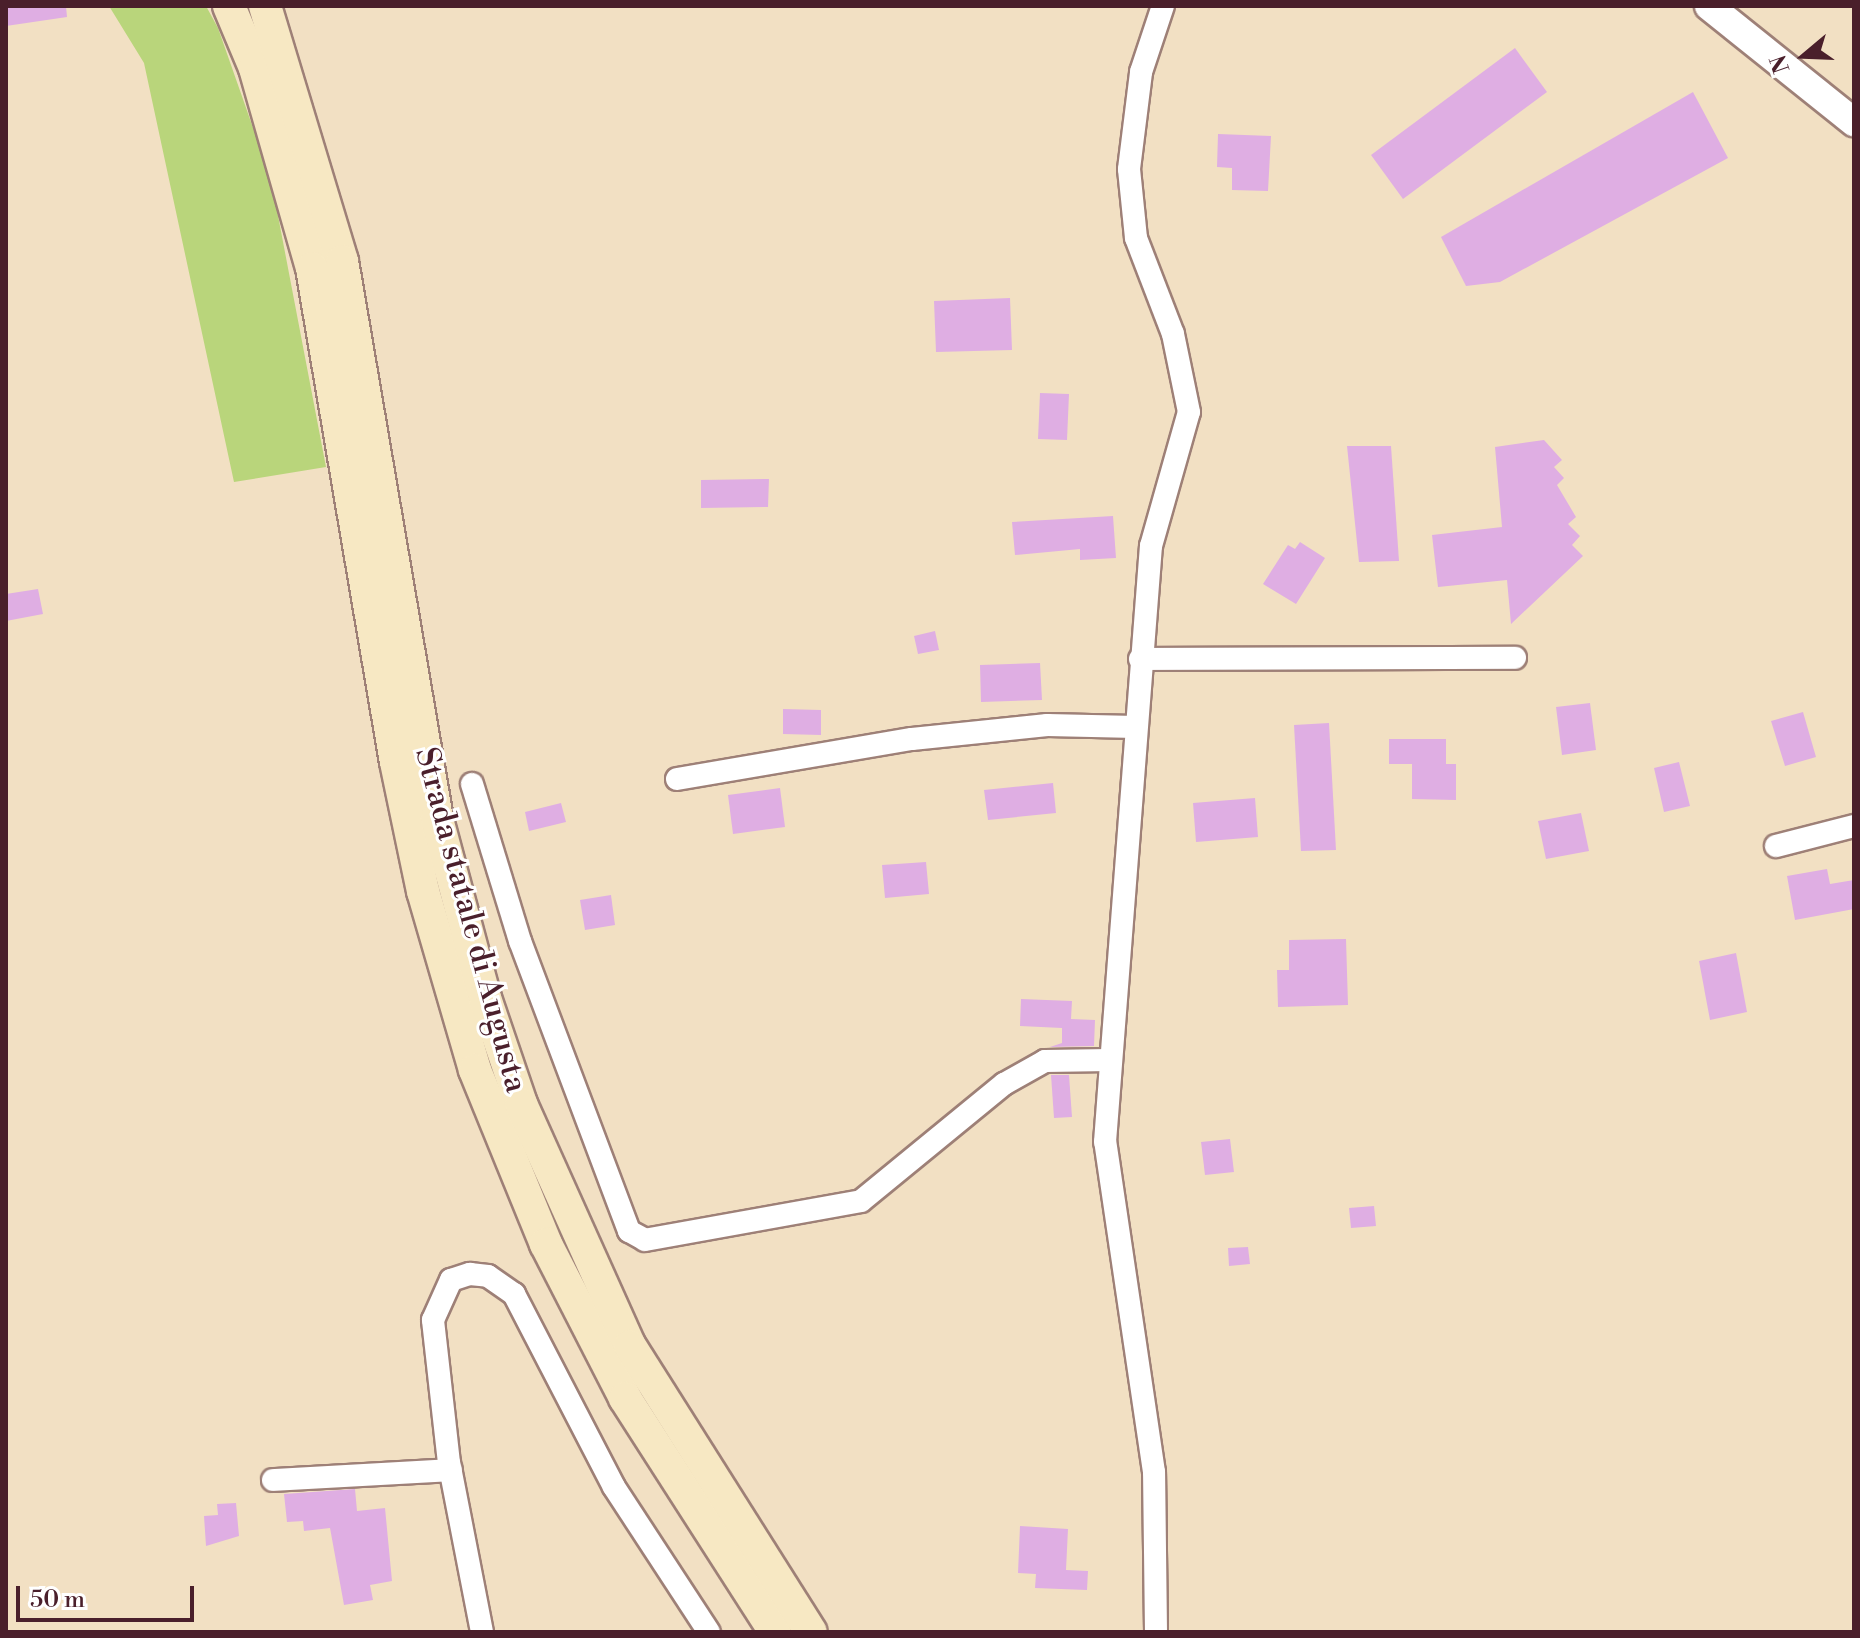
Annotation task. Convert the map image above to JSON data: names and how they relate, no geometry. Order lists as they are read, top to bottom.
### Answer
{
  "streets": {
    "main road": ["Strada statale di Augusta"]
  },
  "scale_bar": "50 m",
  "north": "left"
}
